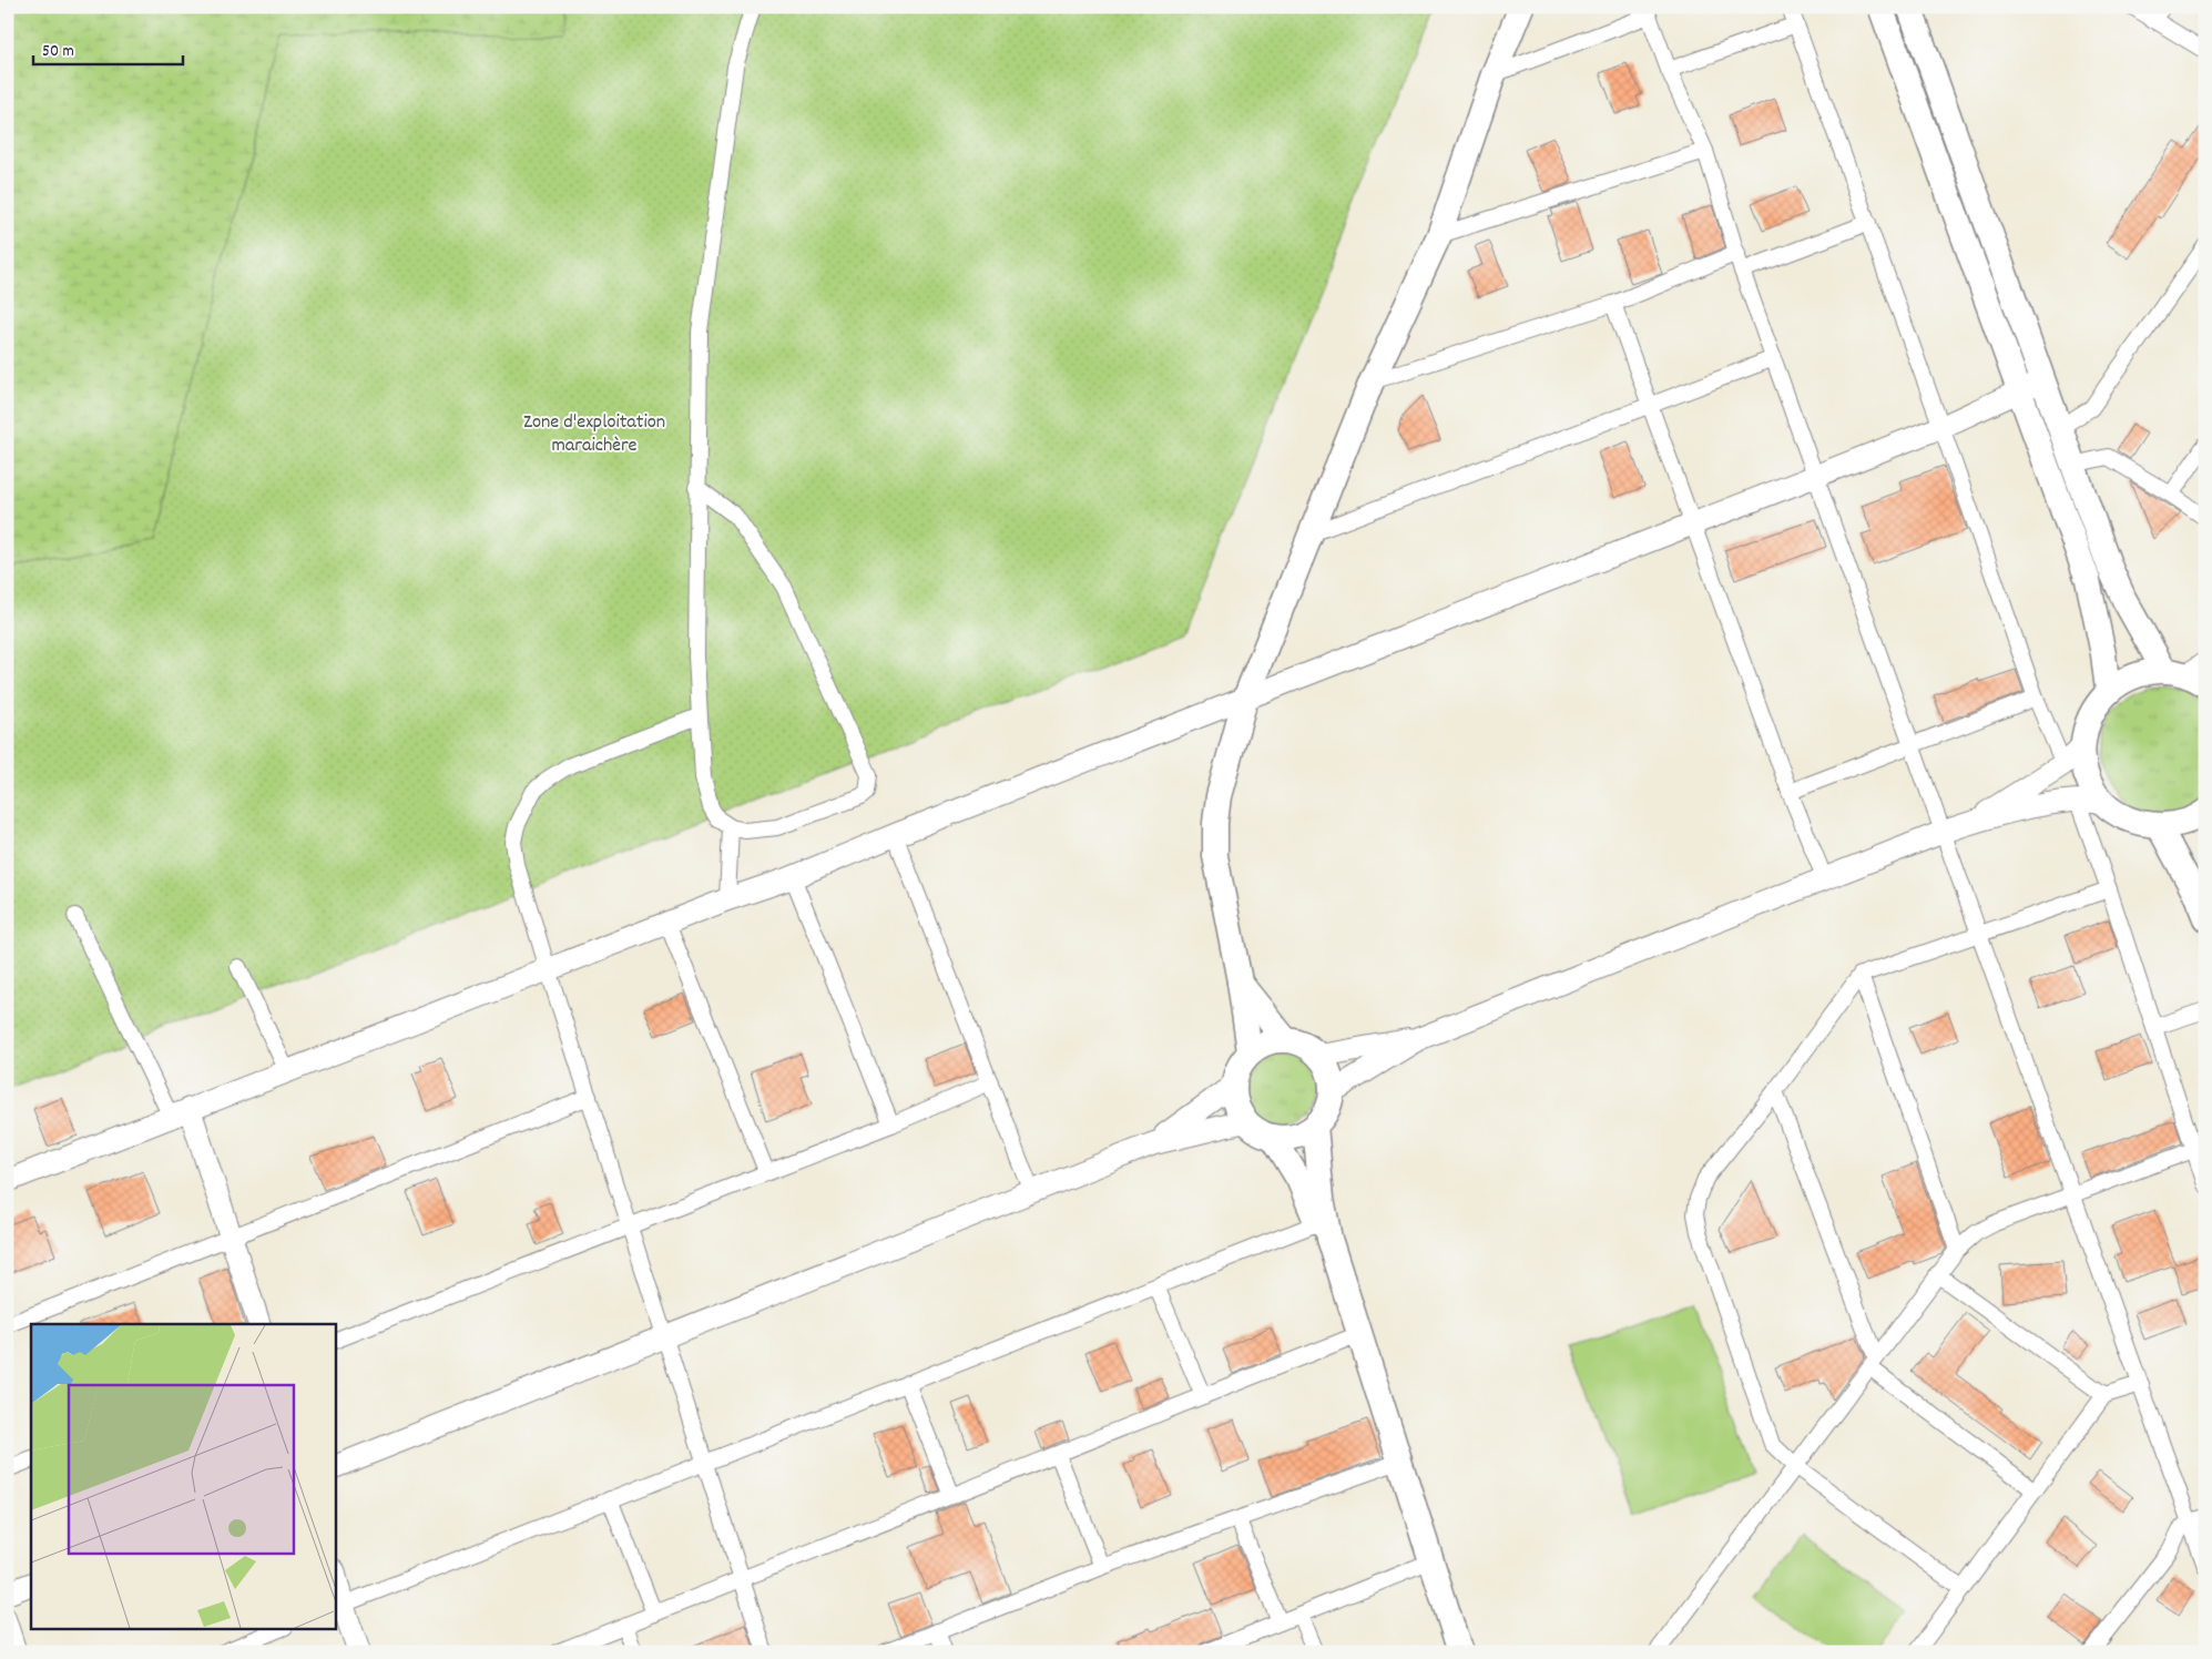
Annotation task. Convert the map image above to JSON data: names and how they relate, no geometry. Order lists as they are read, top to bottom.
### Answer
{
  "parks": ["Zone d'exploitation maraichère"],
  "scale_bar": "50 m"
}
